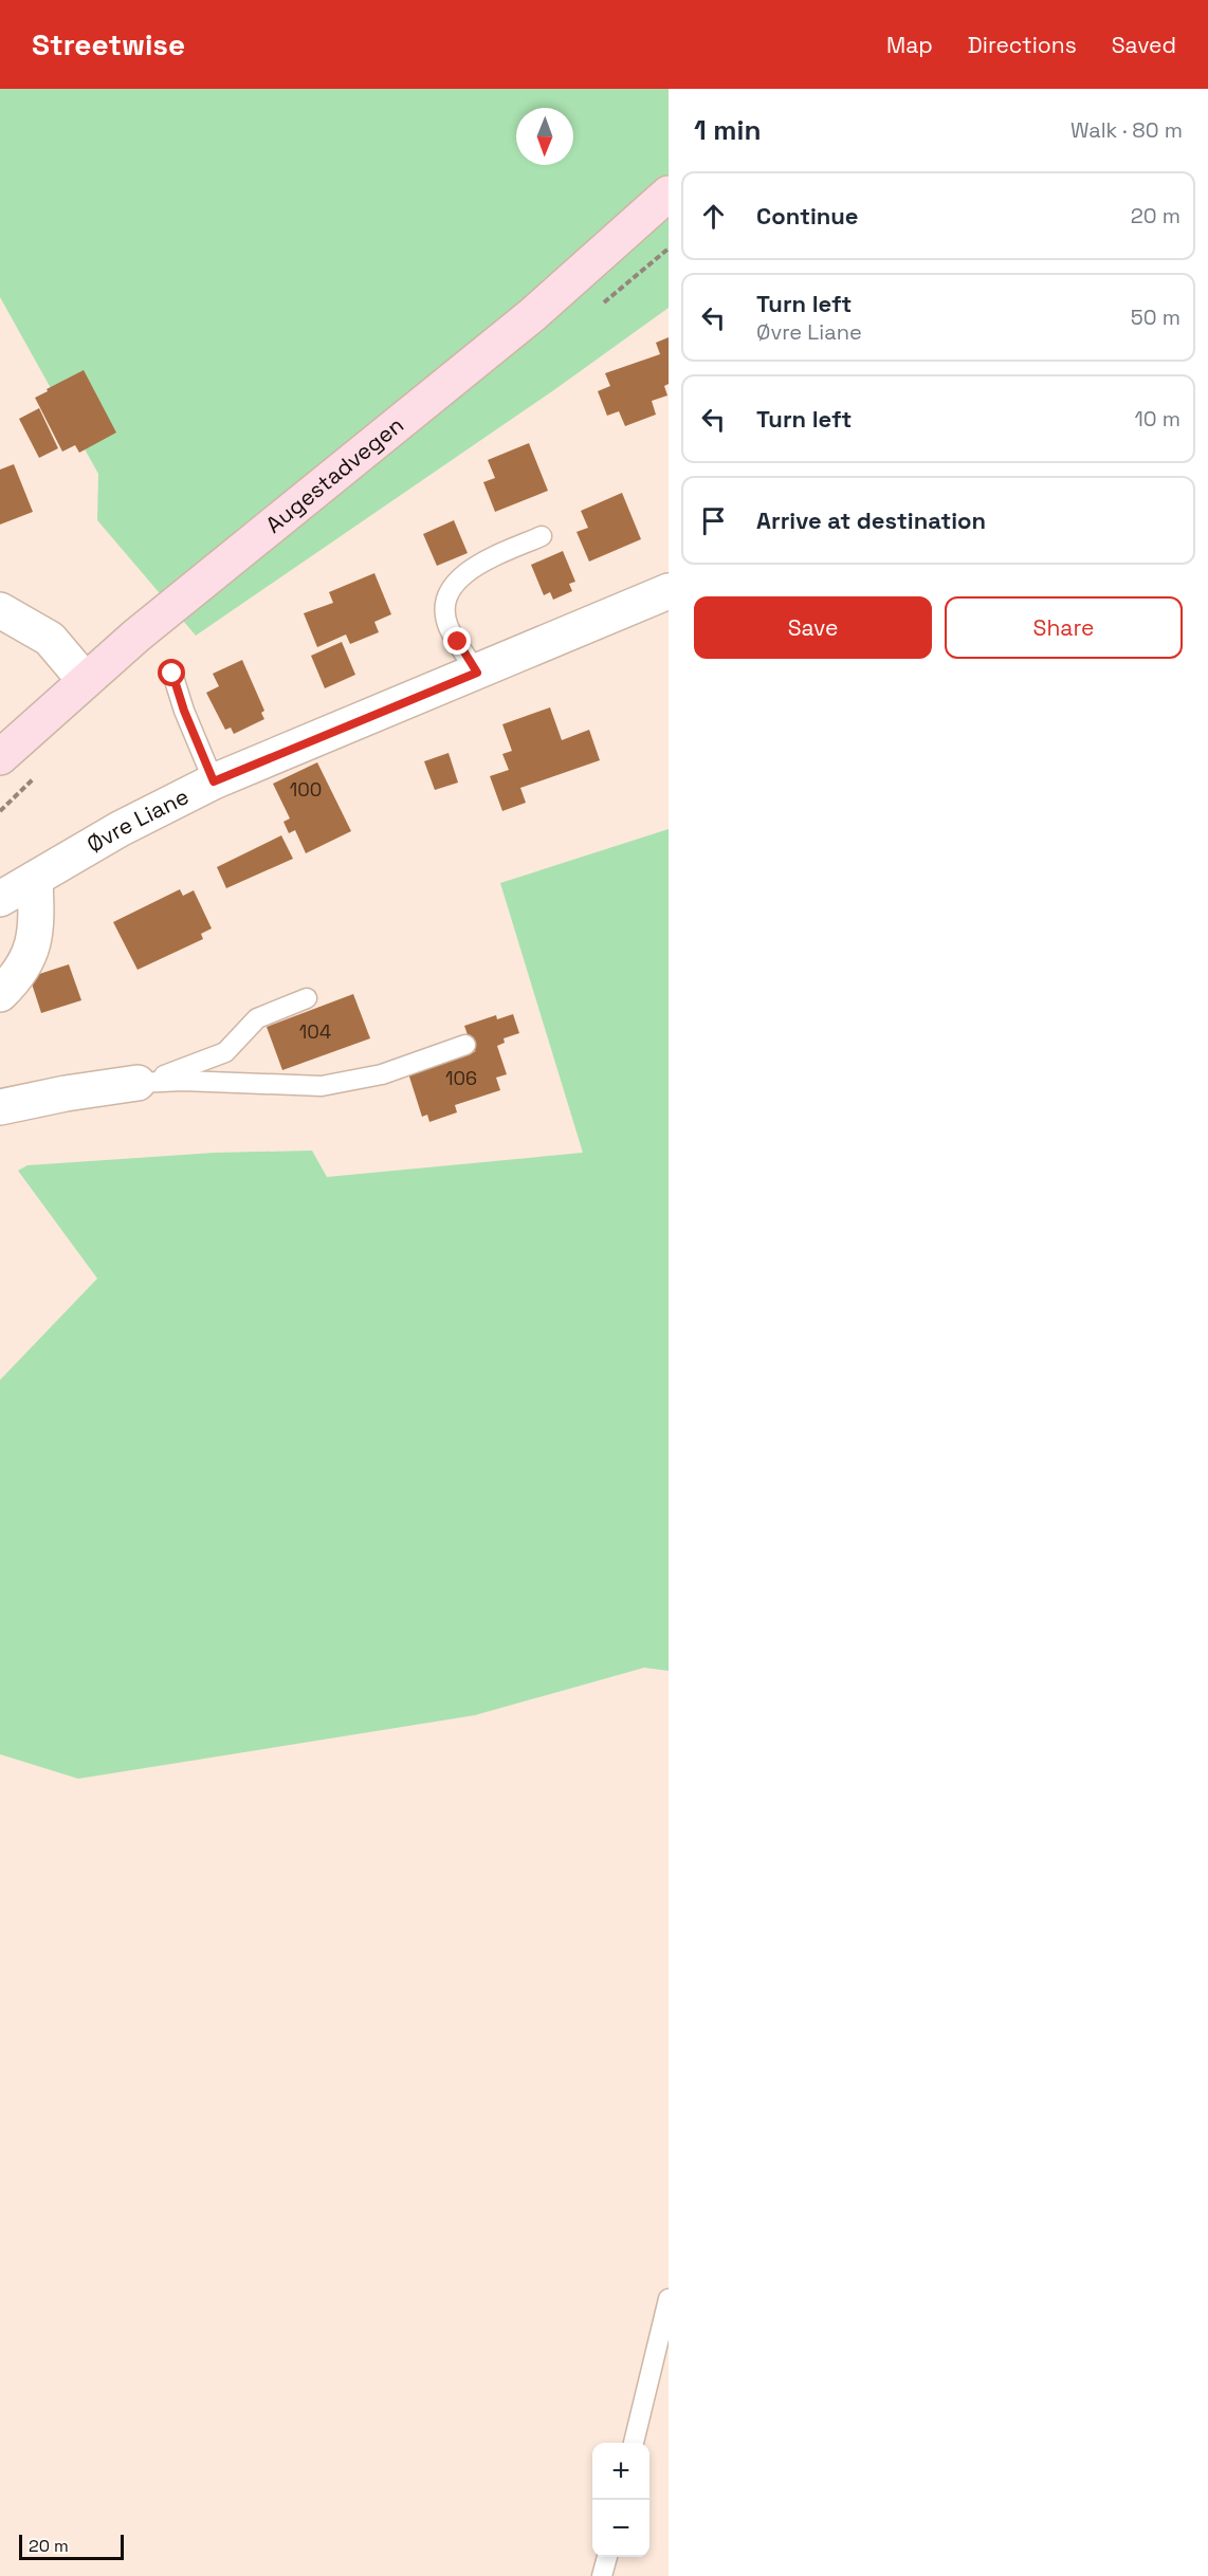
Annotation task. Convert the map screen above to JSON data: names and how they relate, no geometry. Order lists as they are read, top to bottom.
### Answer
{
  "streets": {
    "main road": ["Augestadvegen"],
    "street": ["Øvre Liane"]
  },
  "house_numbers": ["100", "104", "106"],
  "scale_bar": "20 m",
  "north": "bottom",
  "page": {
    "header": "Streetwise",
    "nav": ["Map", "Directions", "Saved"],
    "heading": ["1 min", "Walk · 80 m"],
    "list": [
      ["Continue", "20 m"],
      ["Turn left", "Øvre Liane", "50 m"],
      ["Turn left", "10 m"],
      "Arrive at destination"
    ],
    "buttons": ["Save", "Share"],
    "map_buttons": ["+", "−"],
    "scale": "20 m"
  }
}
